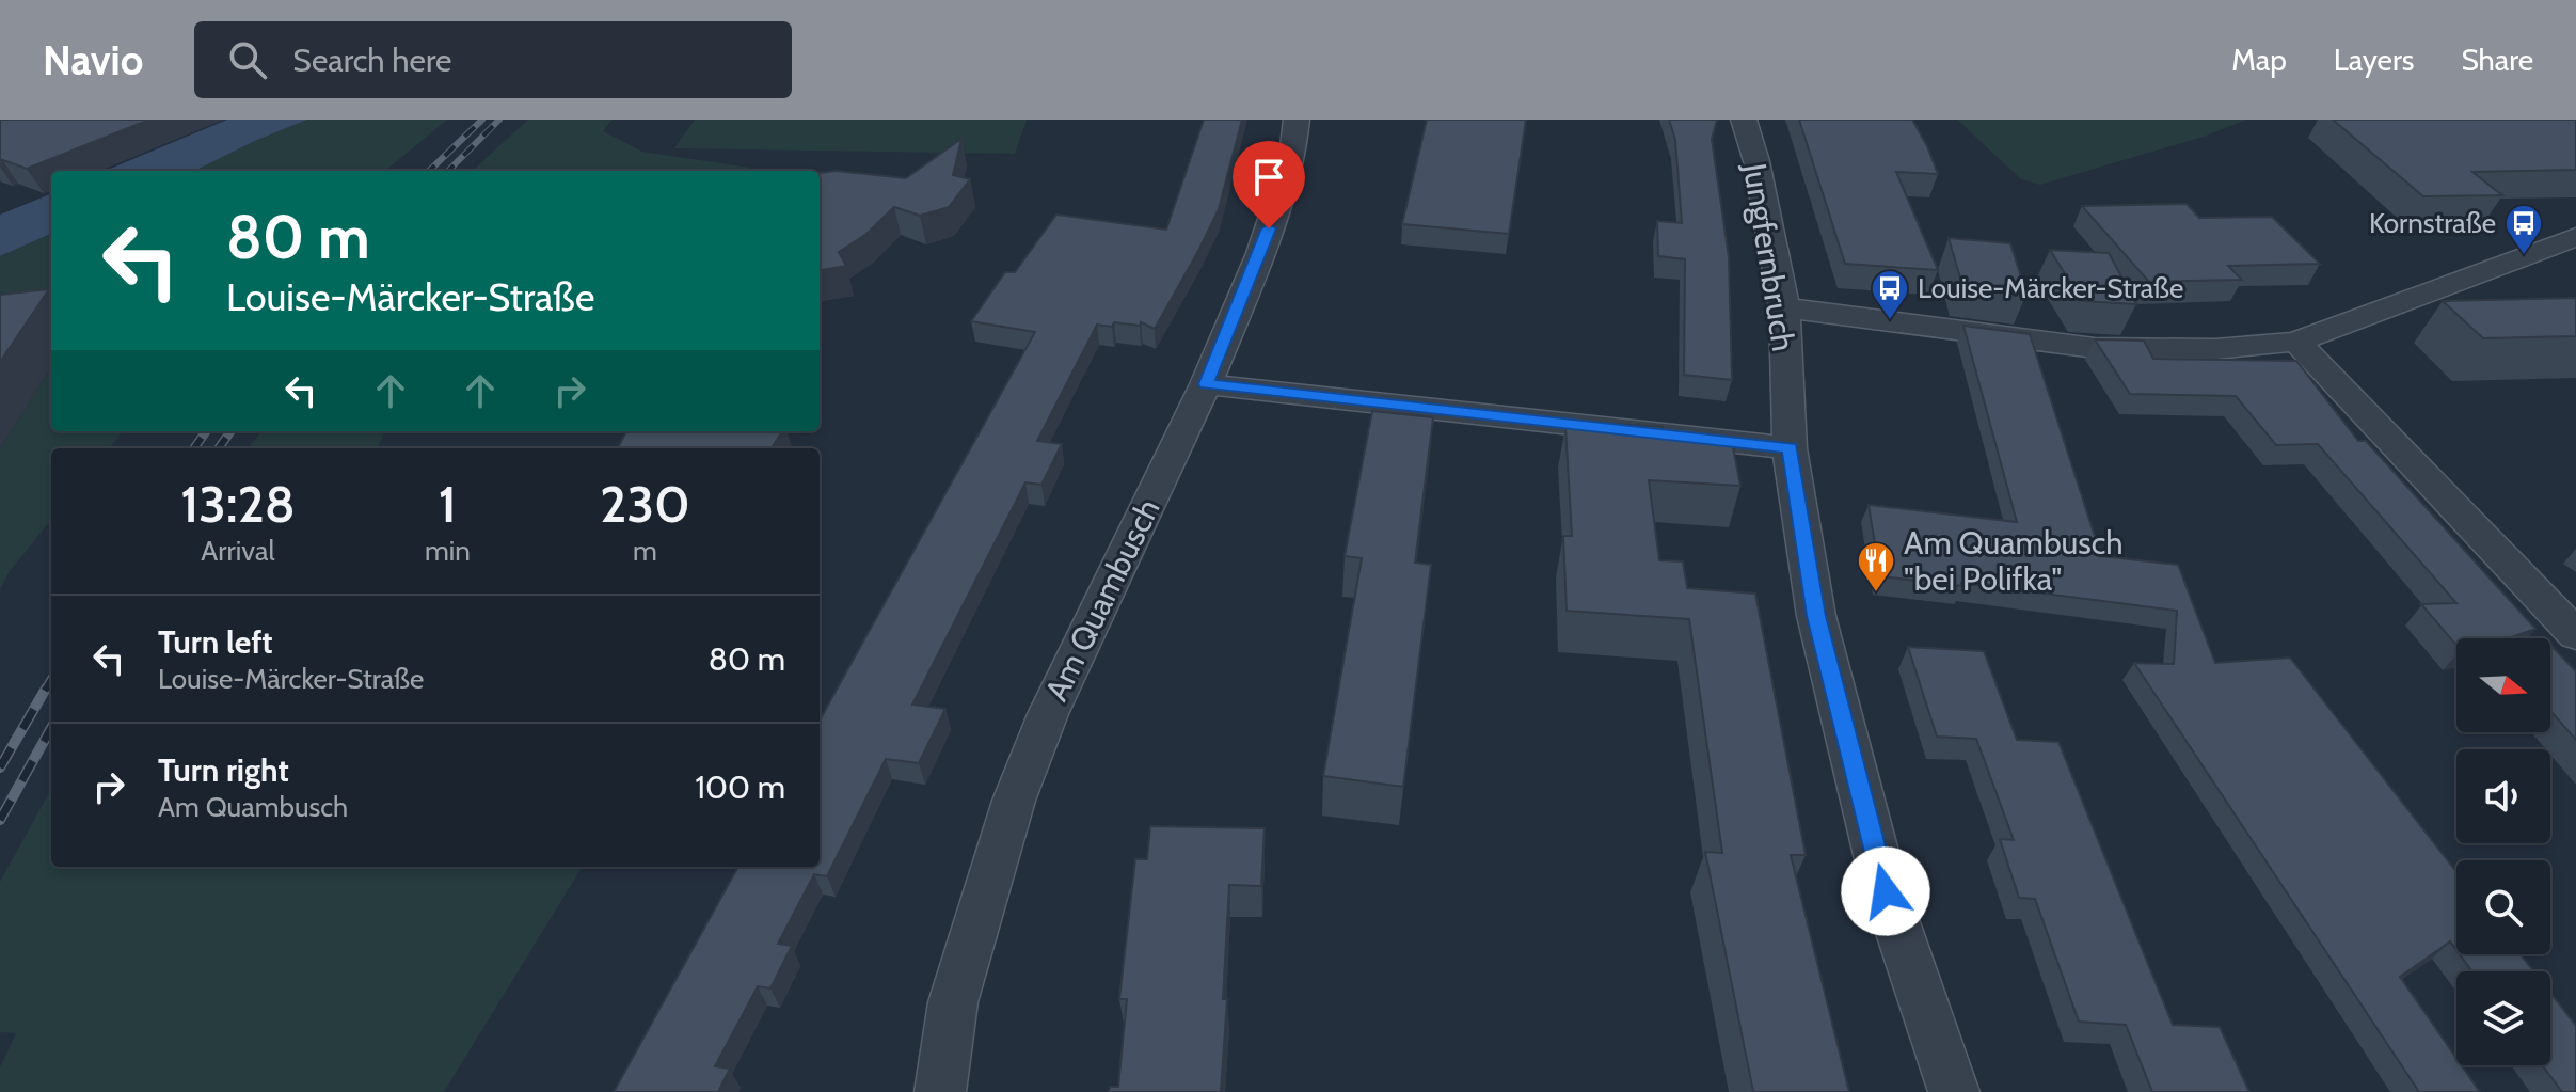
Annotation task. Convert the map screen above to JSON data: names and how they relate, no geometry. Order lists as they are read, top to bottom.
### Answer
{
  "streets": {
    "street": ["Jungfernbruch", "Am Quambusch"]
  },
  "places": {
    "bus stop": ["Kornstraße", "Louise-Märcker-Straße"],
    "restaurant": ["Am Quambusch \"bei Polifka\""]
  },
  "north": "right",
  "page": {
    "header": "Navio",
    "search": "Search here",
    "nav": ["Map", "Layers", "Share"],
    "turn": ["80 m", "Louise-Märcker-Straße"],
    "eta": [
      "13:28",
      "Arrival",
      "1",
      "min",
      "230",
      "m"
    ],
    "list": [
      {
        "name": "Turn left",
        "note": "Louise-Märcker-Straße",
        "value": "80 m"
      },
      {
        "name": "Turn right",
        "note": "Am Quambusch",
        "value": "100 m"
      }
    ]
  }
}
